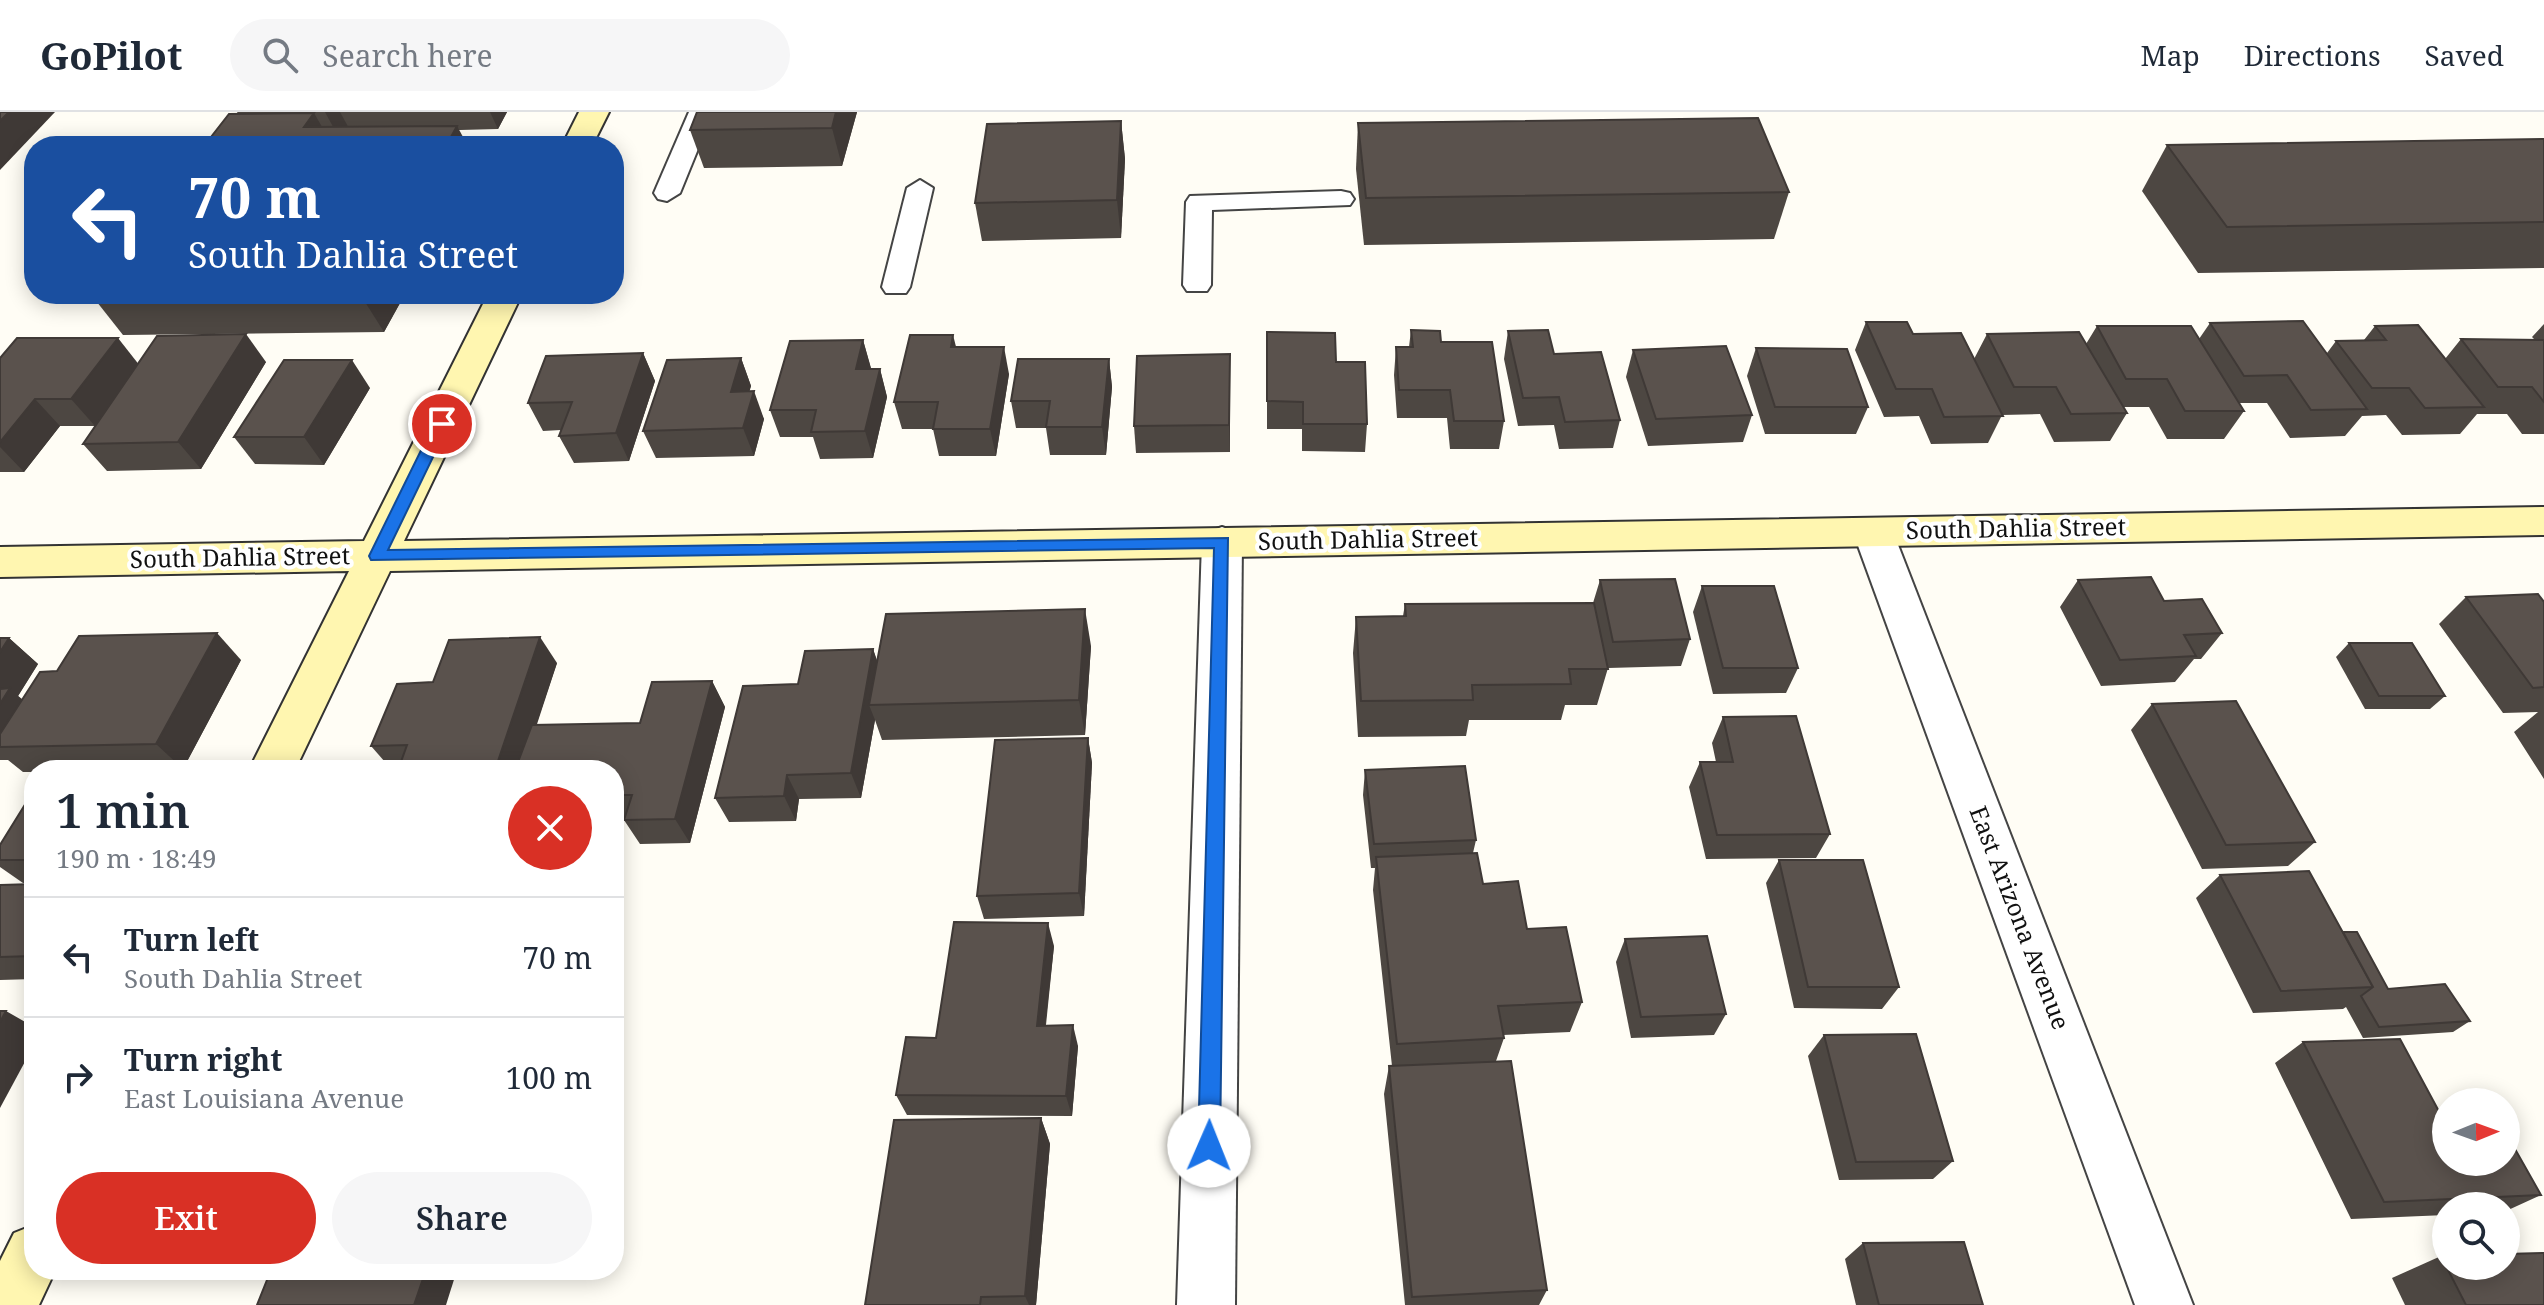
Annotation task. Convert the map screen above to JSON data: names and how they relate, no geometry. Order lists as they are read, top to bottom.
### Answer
{
  "streets": {
    "street": ["South Dahlia Street", "East Arizona Avenue"]
  },
  "crossings": [
    ["South Dahlia Street", "East Arizona Avenue"]
  ],
  "north": "right",
  "page": {
    "header": "GoPilot",
    "search": "Search here",
    "nav": ["Map", "Directions", "Saved"],
    "turn": ["70 m", "South Dahlia Street"],
    "heading": ["1 min", "190 m · 18:49"],
    "list": [
      {
        "name": "Turn left",
        "note": "South Dahlia Street",
        "value": "70 m"
      },
      {
        "name": "Turn right",
        "note": "East Louisiana Avenue",
        "value": "100 m"
      }
    ],
    "buttons": ["Exit", "Share"]
  }
}
